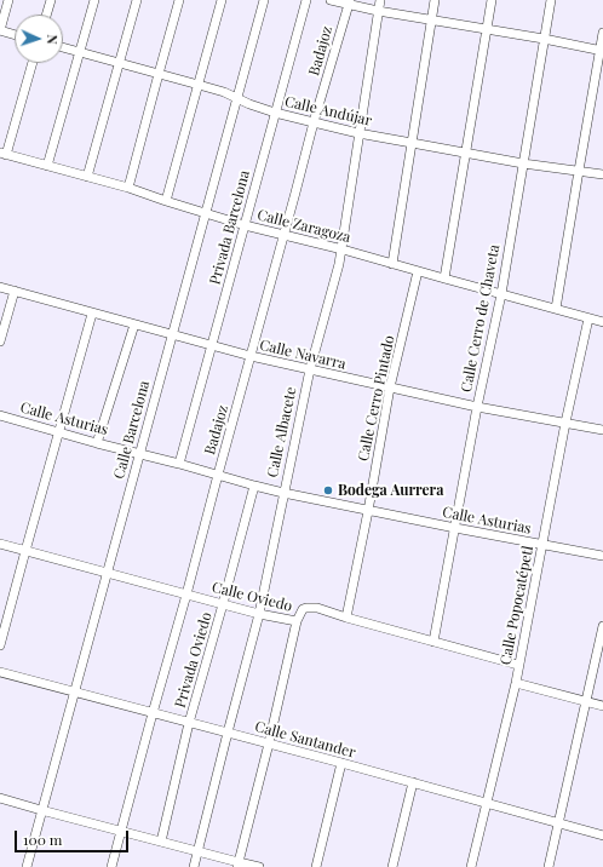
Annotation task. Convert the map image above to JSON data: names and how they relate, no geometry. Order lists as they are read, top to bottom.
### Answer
{
  "streets": {
    "street": [
      "Badajoz",
      "Calle Andújar",
      "Calle Zaragoza",
      "Privada Barcelona",
      "Calle Cerro de Chaveta",
      "Calle Navarra",
      "Calle Cerro Pintado",
      "Calle Asturias",
      "Calle Barcelona",
      "Calle Albacete",
      "Calle Oviedo",
      "Calle Popocatépetl",
      "Privada Oviedo",
      "Calle Santander"
    ]
  },
  "crossings": [
    ["Badajoz", "Calle Andújar"],
    ["Badajoz", "Calle Zaragoza"],
    ["Badajoz", "Calle Navarra"],
    ["Badajoz", "Calle Asturias"],
    ["Badajoz", "Calle Oviedo"],
    ["Badajoz", "Calle Santander"],
    ["Calle Andújar", "Privada Barcelona"],
    ["Calle Andújar", "Calle Cerro de Chaveta"],
    ["Calle Andújar", "Calle Barcelona"],
    ["Calle Andújar", "Calle Albacete"],
    ["Calle Zaragoza", "Privada Barcelona"],
    ["Calle Zaragoza", "Calle Cerro de Chaveta"],
    ["Calle Zaragoza", "Calle Cerro Pintado"],
    ["Calle Zaragoza", "Calle Barcelona"],
    ["Calle Zaragoza", "Calle Albacete"],
    ["Calle Zaragoza", "Calle Popocatépetl"],
    ["Privada Barcelona", "Calle Navarra"],
    ["Privada Barcelona", "Calle Asturias"],
    ["Calle Cerro de Chaveta", "Calle Navarra"],
    ["Calle Cerro de Chaveta", "Calle Asturias"],
    ["Calle Cerro de Chaveta", "Calle Oviedo"],
    ["Calle Navarra", "Calle Cerro Pintado"],
    ["Calle Navarra", "Calle Barcelona"],
    ["Calle Navarra", "Calle Albacete"],
    ["Calle Navarra", "Calle Popocatépetl"],
    ["Calle Cerro Pintado", "Calle Asturias"],
    ["Calle Cerro Pintado", "Calle Oviedo"],
    ["Calle Asturias", "Calle Barcelona"],
    ["Calle Asturias", "Calle Albacete"],
    ["Calle Asturias", "Calle Popocatépetl"],
    ["Calle Asturias", "Privada Oviedo"],
    ["Calle Barcelona", "Calle Oviedo"],
    ["Calle Barcelona", "Calle Santander"],
    ["Calle Albacete", "Calle Oviedo"],
    ["Calle Albacete", "Calle Santander"],
    ["Calle Oviedo", "Calle Popocatépetl"],
    ["Calle Oviedo", "Privada Oviedo"],
    ["Calle Popocatépetl", "Calle Santander"],
    ["Privada Oviedo", "Calle Santander"]
  ],
  "places": ["Bodega Aurrera"],
  "scale_bar": "100 m",
  "north": "right"
}
